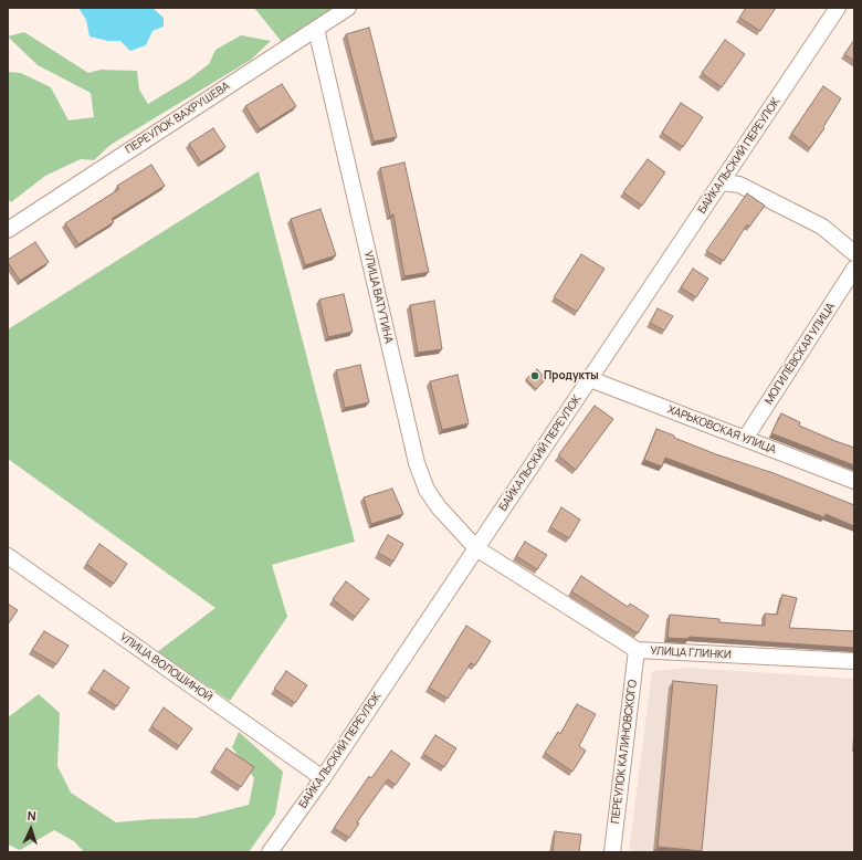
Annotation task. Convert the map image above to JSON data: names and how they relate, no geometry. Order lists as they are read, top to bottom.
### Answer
{
  "streets": {
    "street": [
      "ПЕРЕУЛОК ВАХРУШЕВА",
      "БАЙКАЛЬСКИЙ ПЕРЕУЛОК",
      "УЛИЦА ВАТУТИНА",
      "МОГИЛЁВСКАЯ УЛИЦА",
      "ХАРЬКОВСКАЯ УЛИЦА",
      "УЛИЦА ГЛИНКИ",
      "УЛИЦА ВОЛОШИНОЙ",
      "ПЕРЕУЛОК КАЛИНОВСКОГО"
    ]
  },
  "crossings": [
    ["ПЕРЕУЛОК ВАХРУШЕВА", "УЛИЦА ВАТУТИНА"],
    ["БАЙКАЛЬСКИЙ ПЕРЕУЛОК", "УЛИЦА ВАТУТИНА"],
    ["БАЙКАЛЬСКИЙ ПЕРЕУЛОК", "ХАРЬКОВСКАЯ УЛИЦА"],
    ["БАЙКАЛЬСКИЙ ПЕРЕУЛОК", "УЛИЦА ГЛИНКИ"],
    ["БАЙКАЛЬСКИЙ ПЕРЕУЛОК", "УЛИЦА ВОЛОШИНОЙ"],
    ["УЛИЦА ВАТУТИНА", "УЛИЦА ГЛИНКИ"],
    ["МОГИЛЁВСКАЯ УЛИЦА", "ХАРЬКОВСКАЯ УЛИЦА"],
    ["УЛИЦА ГЛИНКИ", "ПЕРЕУЛОК КАЛИНОВСКОГО"]
  ],
  "places": ["Продукты"],
  "north": "top"
}
